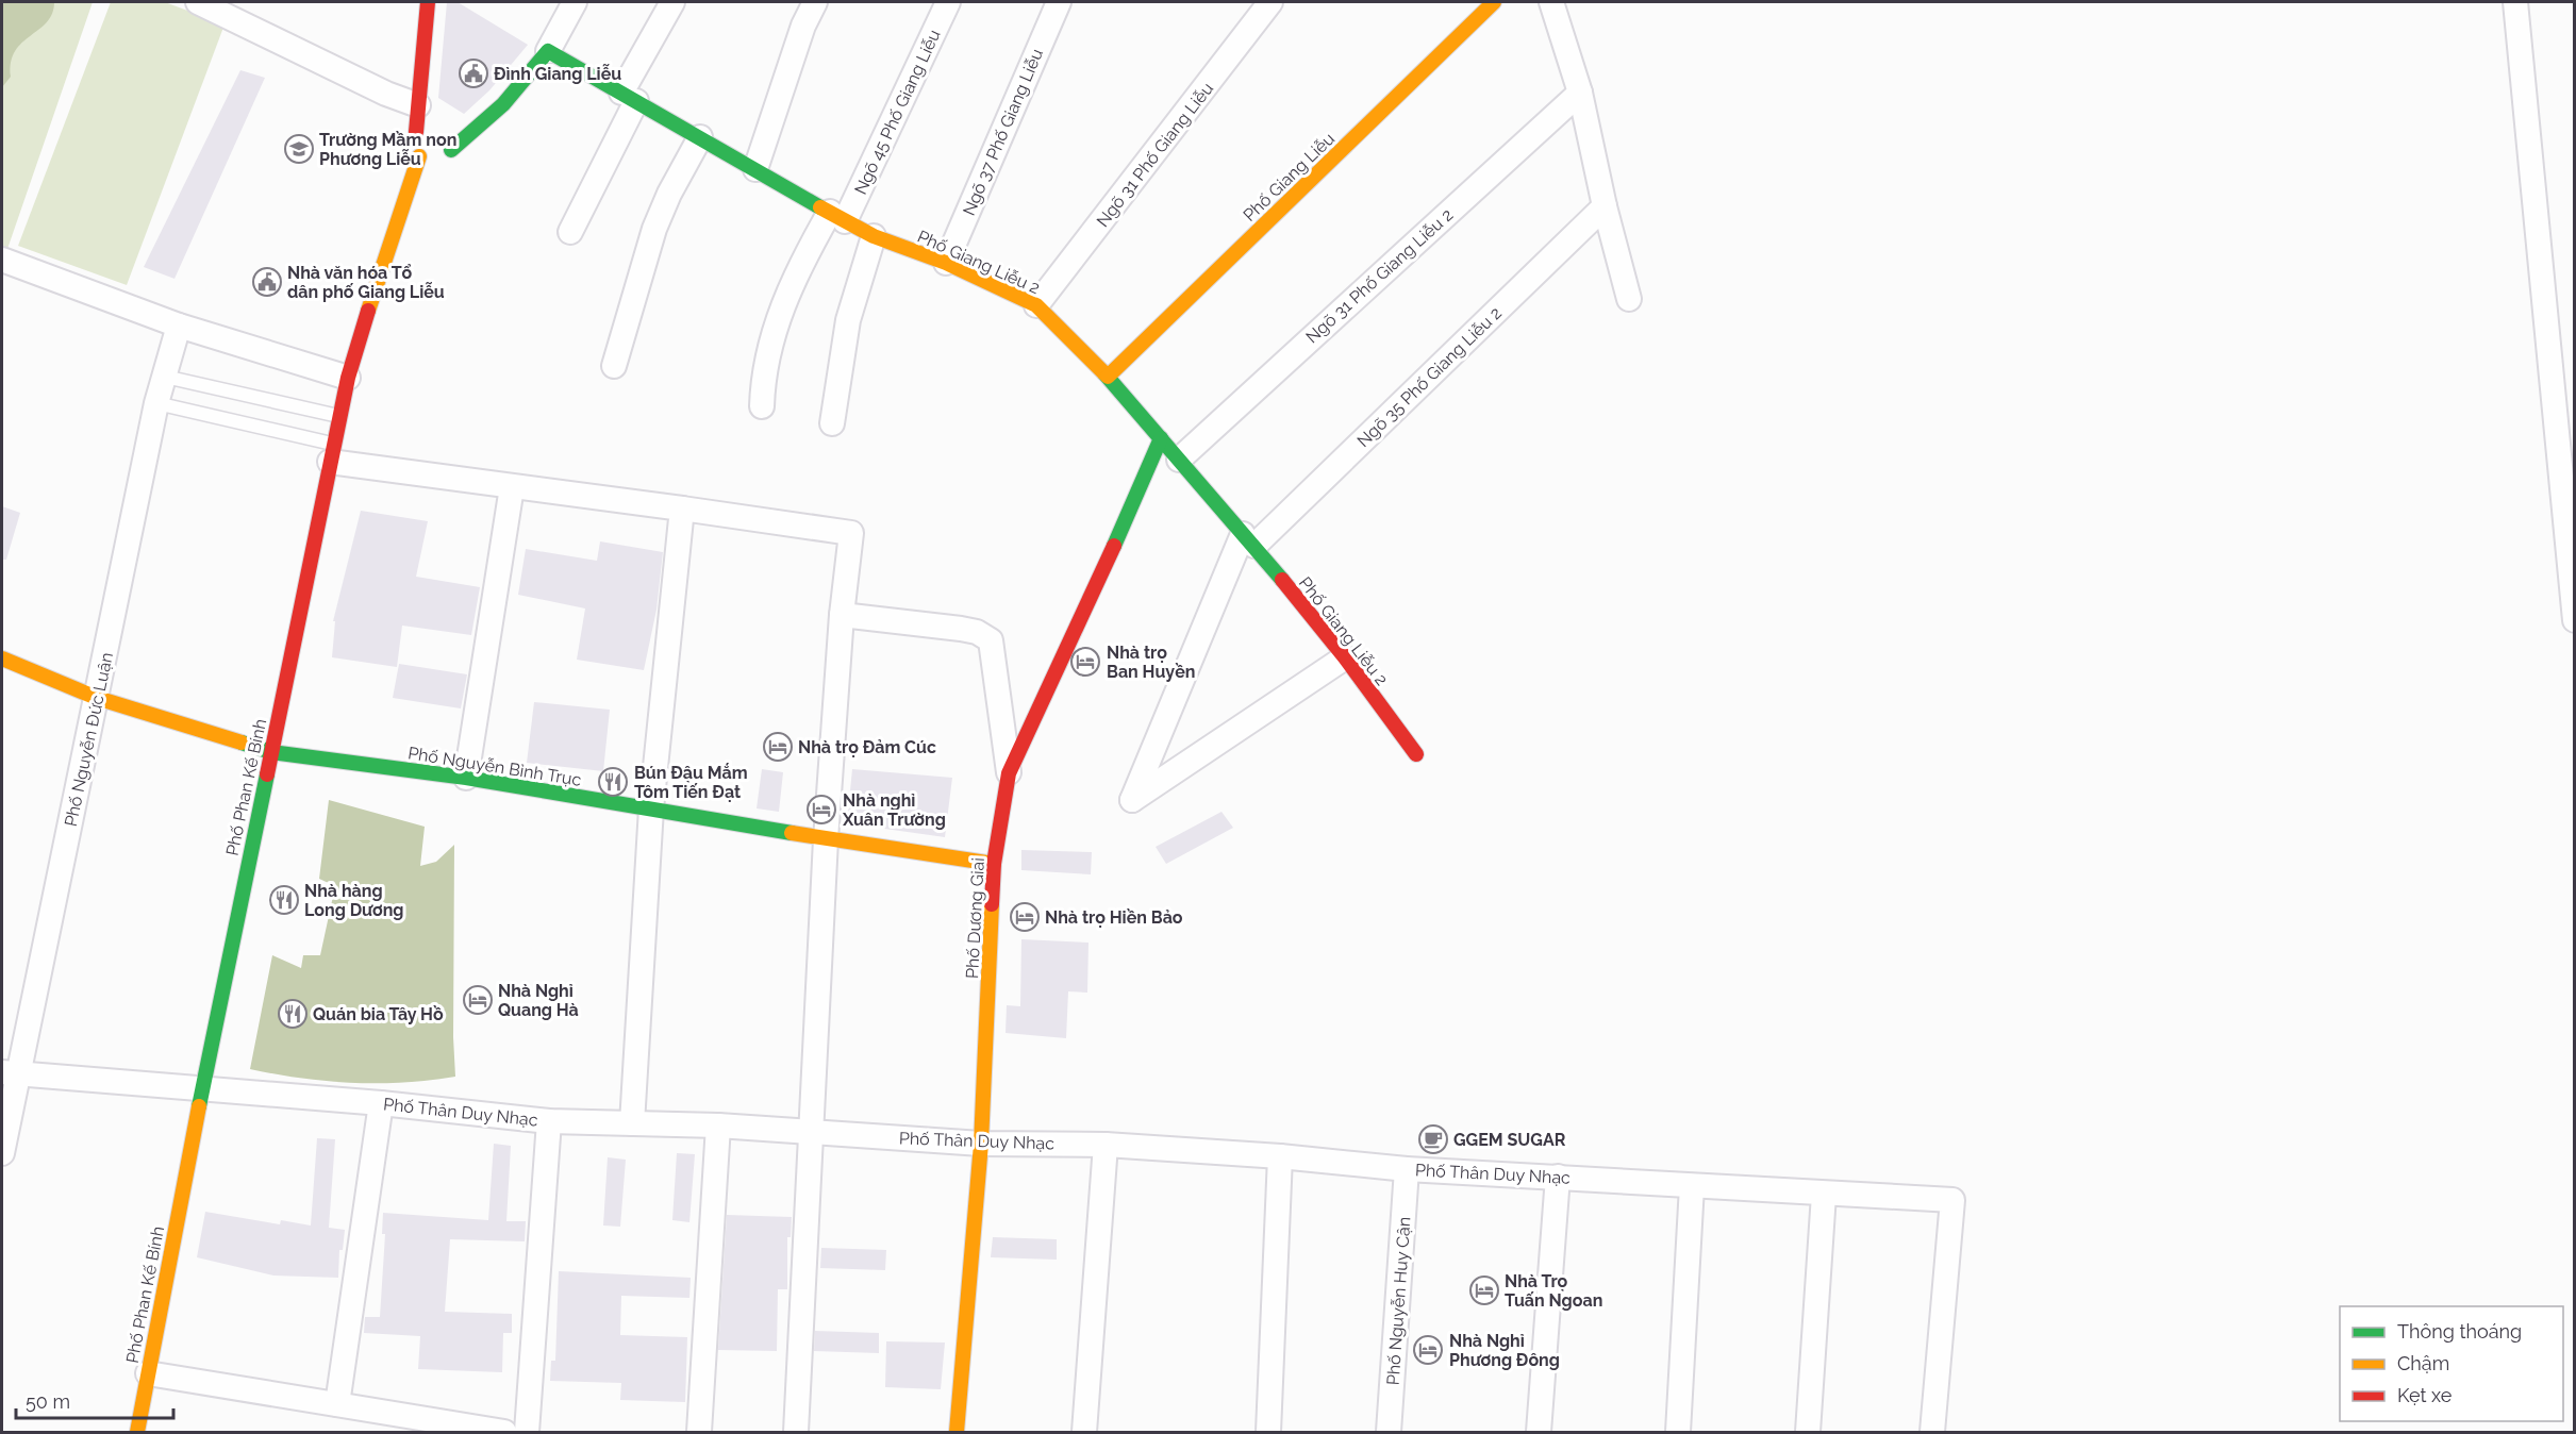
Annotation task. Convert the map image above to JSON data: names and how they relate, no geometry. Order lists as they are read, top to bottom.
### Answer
{
  "streets": {
    "main road": [
      "Phố Giang Liễu",
      "Phố Giang Liễu 2",
      "Phố Nguyễn Bỉnh Trục",
      "Phố Phan Kế Bính",
      "Phố Dương Giai"
    ],
    "street": [
      "Ngõ 45 Phố Giang Liễu",
      "Ngõ 37 Phố Giang Liễu",
      "Ngõ 31 Phố Giang Liễu",
      "Ngõ 31 Phố Giang Liễu 2",
      "Ngõ 35 Phố Giang Liễu 2",
      "Phố Nguyễn Đức Luận",
      "Phố Thân Duy Nhạc",
      "Phố Nguyễn Huy Cận"
    ]
  },
  "crossings": [
    ["Ngõ 45 Phố Giang Liễu", "Phố Giang Liễu 2"],
    ["Ngõ 37 Phố Giang Liễu", "Phố Giang Liễu 2"],
    ["Ngõ 31 Phố Giang Liễu", "Phố Giang Liễu 2"],
    ["Phố Giang Liễu", "Phố Giang Liễu 2"],
    ["Phố Giang Liễu 2", "Ngõ 31 Phố Giang Liễu 2"],
    ["Phố Giang Liễu 2", "Ngõ 35 Phố Giang Liễu 2"],
    ["Phố Giang Liễu 2", "Phố Dương Giai"],
    ["Phố Nguyễn Đức Luận", "Phố Nguyễn Bỉnh Trục"],
    ["Phố Nguyễn Đức Luận", "Phố Thân Duy Nhạc"],
    ["Phố Nguyễn Bỉnh Trục", "Phố Phan Kế Bính"],
    ["Phố Nguyễn Bỉnh Trục", "Phố Dương Giai"],
    ["Phố Phan Kế Bính", "Phố Thân Duy Nhạc"],
    ["Phố Dương Giai", "Phố Thân Duy Nhạc"],
    ["Phố Thân Duy Nhạc", "Phố Nguyễn Huy Cận"]
  ],
  "places": {
    "public building": ["Đình Giang Liễu", "Nhà văn hóa Tổ dân phố Giang Liễu"],
    "school or university": ["Trường Mầm non Phương Liễu"],
    "hotel": [
      "Nhà trọ Ban Huyền",
      "Nhà trọ Đảm Cúc",
      "Nhà nghỉ Xuân Trường",
      "Nhà trọ Hiền Bảo",
      "Nhà Nghỉ Quang Hà",
      "Nhà Trọ Tuấn Ngoan",
      "Nhà Nghỉ Phương Đông"
    ],
    "restaurant": ["Bún Đậu Mắm Tôm Tiến Đạt", "Nhà hàng Long Dương", "Quán bia Tây Hồ"],
    "cafe": ["GGEM SUGAR"]
  },
  "legend": ["Thông thoáng", "Chậm", "Kẹt xe"],
  "scale_bar": "50 m"
}
